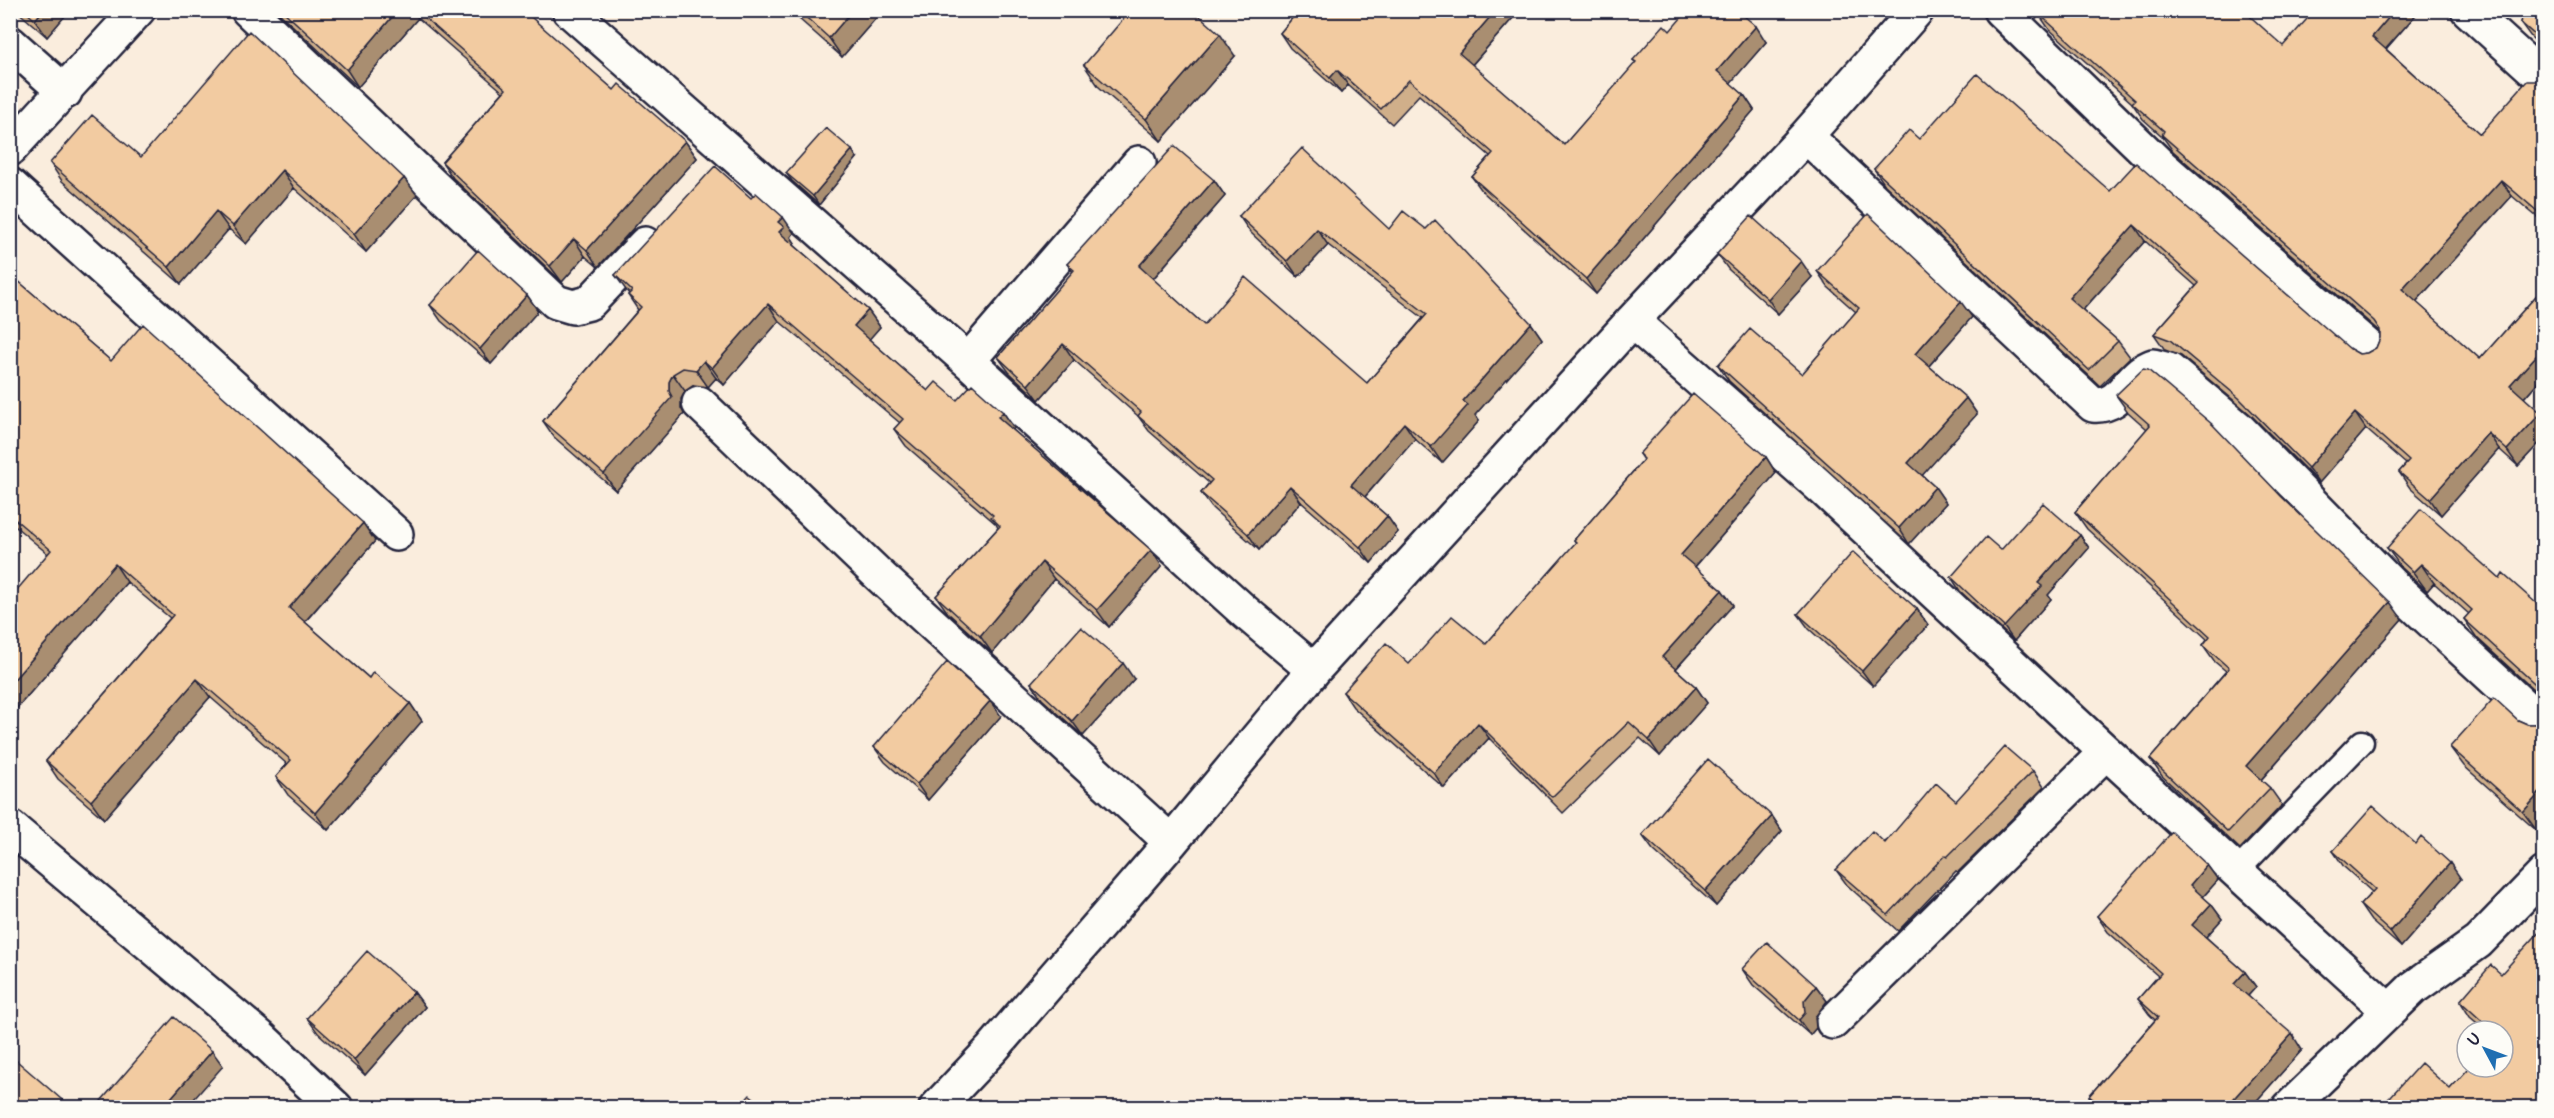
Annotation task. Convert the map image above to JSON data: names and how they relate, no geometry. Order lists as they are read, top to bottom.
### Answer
{
  "north": "top left"
}
